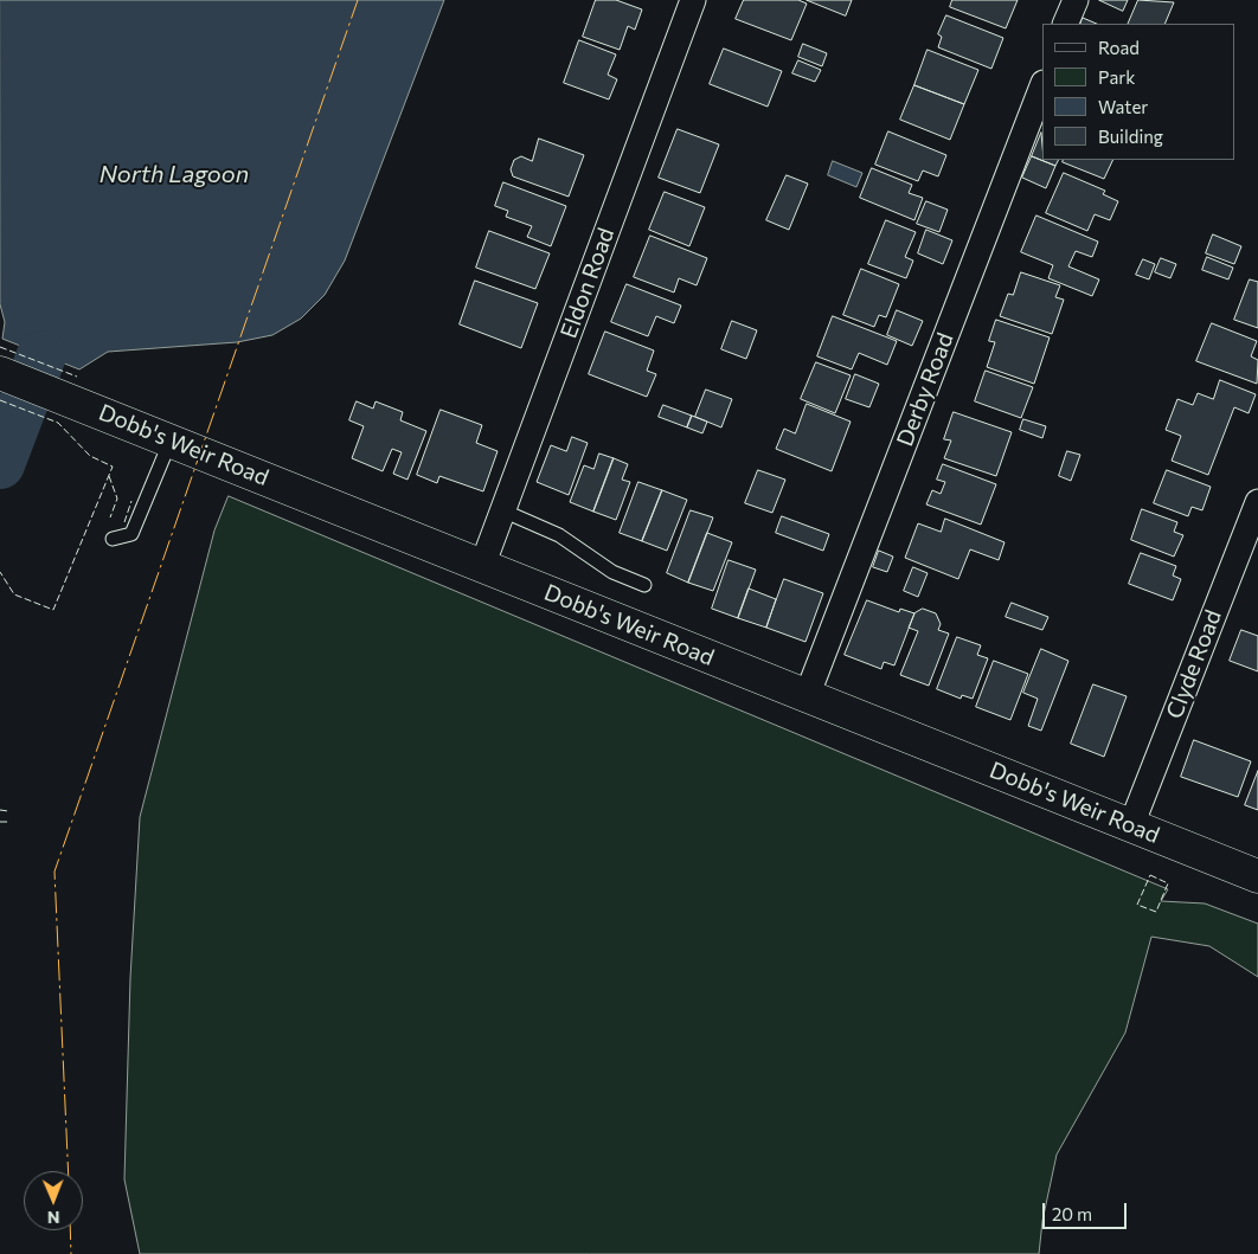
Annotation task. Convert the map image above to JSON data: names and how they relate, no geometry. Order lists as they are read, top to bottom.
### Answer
{
  "streets": {
    "street": [
      "Eldon Road",
      "Derby Road",
      "Dobb's Weir Road",
      "Clyde Road"
    ]
  },
  "crossings": [
    ["Eldon Road", "Dobb's Weir Road"],
    ["Derby Road", "Dobb's Weir Road"],
    ["Dobb's Weir Road", "Clyde Road"]
  ],
  "water": ["North Lagoon"],
  "legend": [
    "Road",
    "Park",
    "Water",
    "Building"
  ],
  "scale_bar": "20 m",
  "north": "bottom"
}
